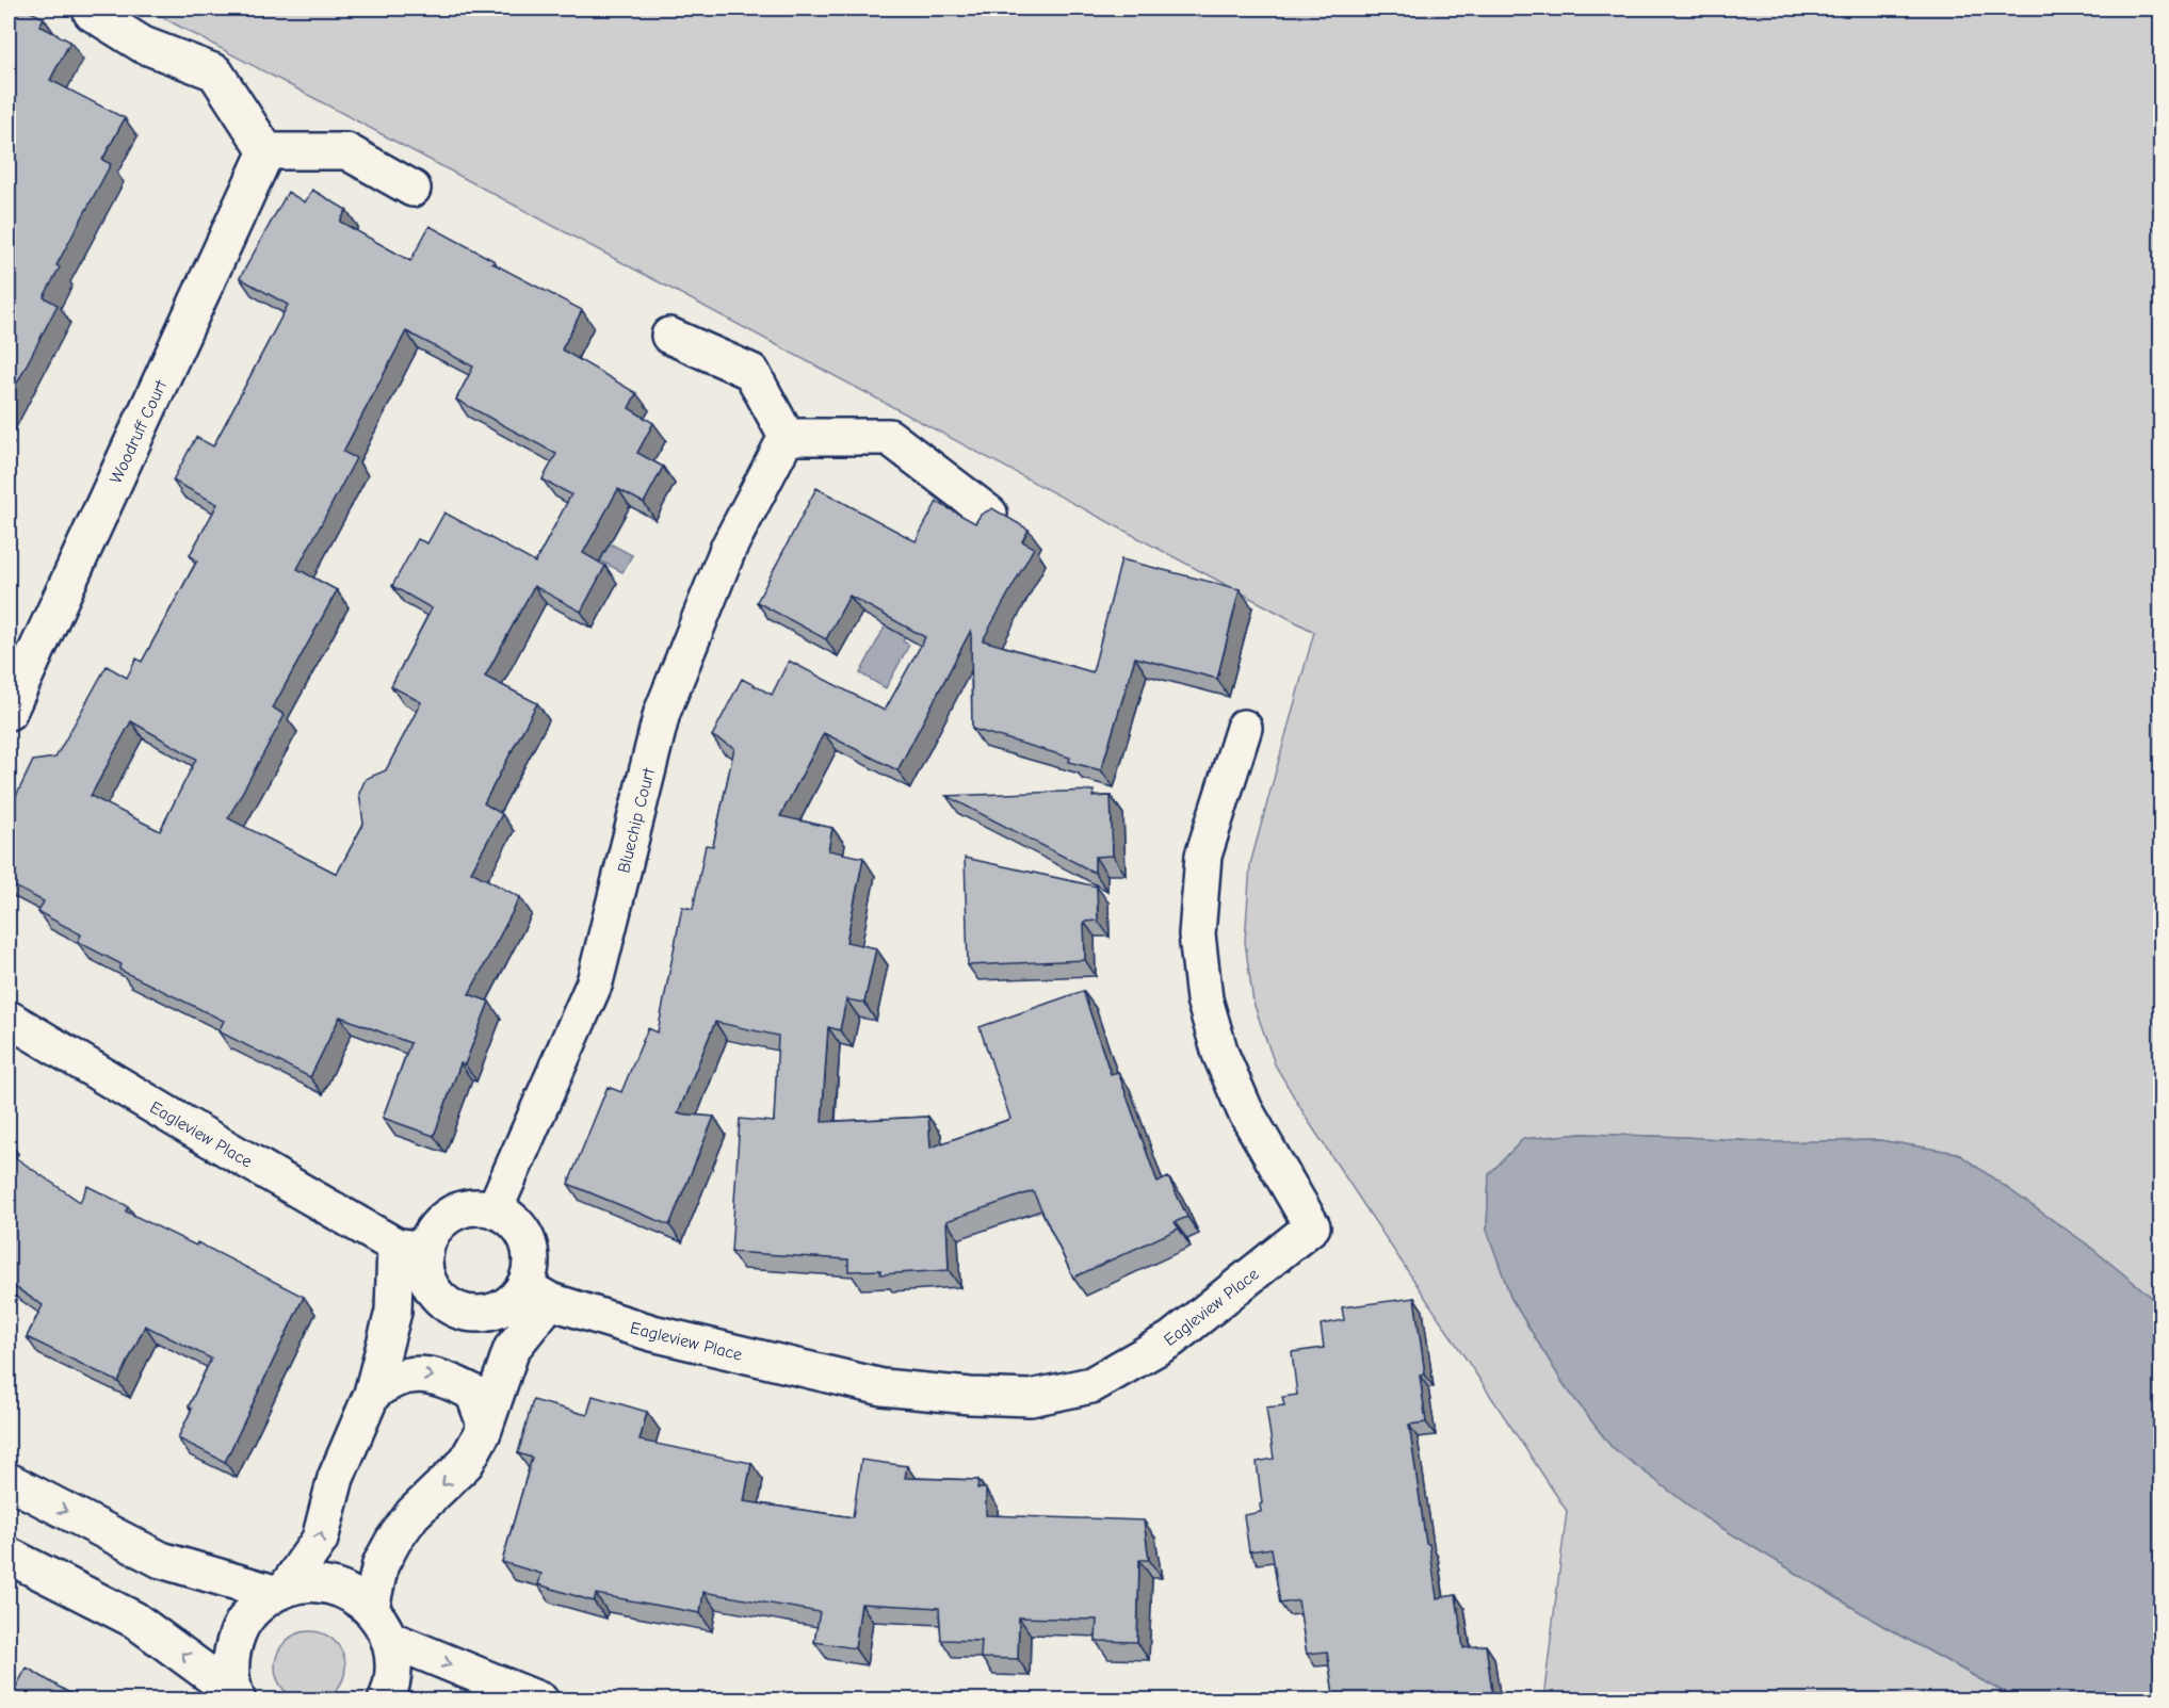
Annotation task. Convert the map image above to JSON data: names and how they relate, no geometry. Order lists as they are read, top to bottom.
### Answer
{
  "streets": {
    "street": ["Woodruff Court", "Bluechip Court", "Eagleview Place"]
  },
  "crossings": [
    ["Bluechip Court", "Eagleview Place"]
  ]
}
